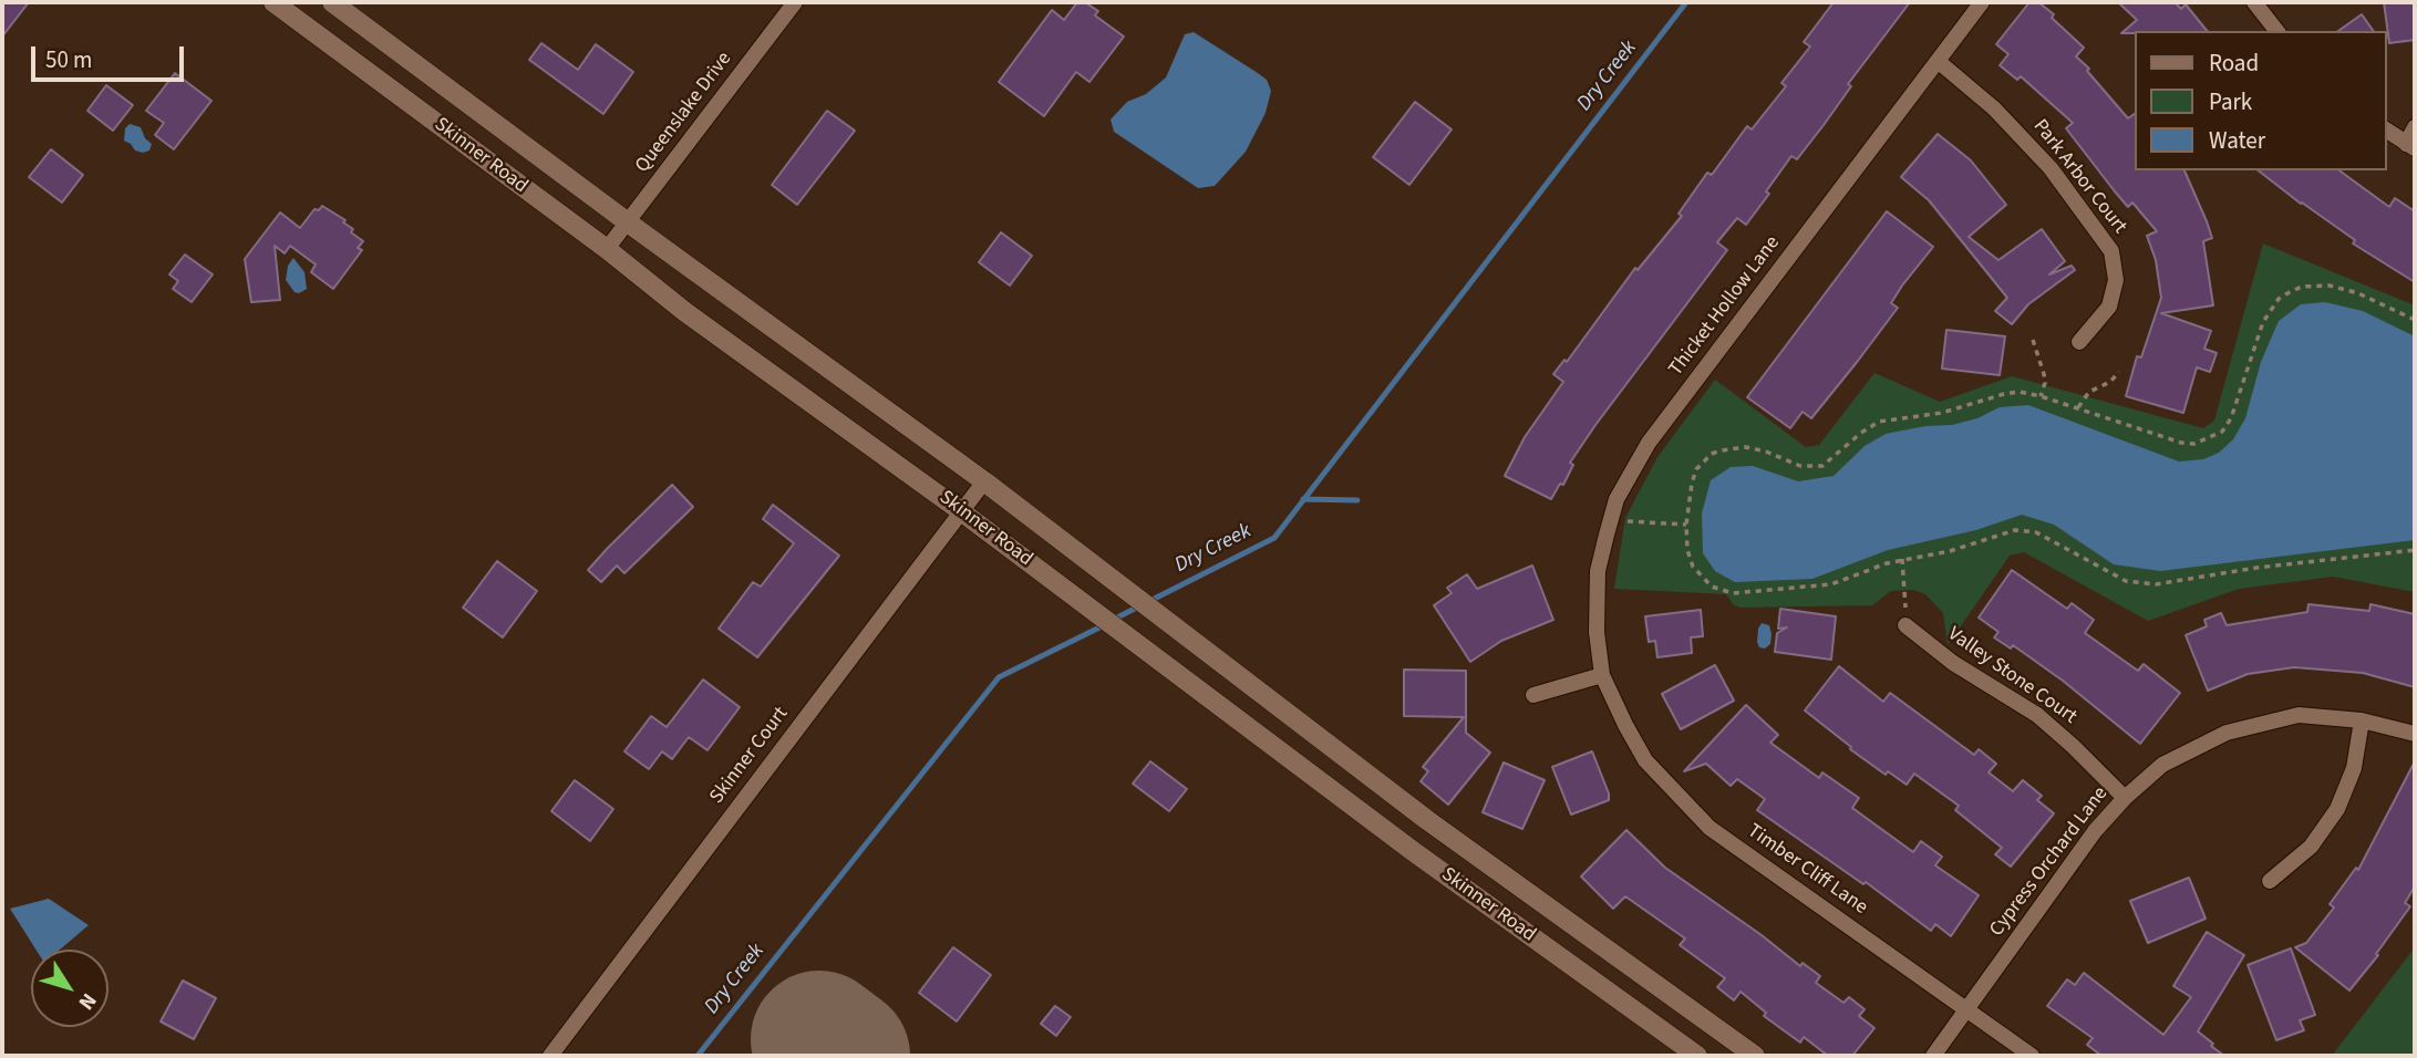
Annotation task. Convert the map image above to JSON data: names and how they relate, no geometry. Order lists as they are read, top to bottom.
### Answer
{
  "streets": {
    "street": [
      "Queenslake Drive",
      "Skinner Road",
      "Park Arbor Court",
      "Thicket Hollow Lane",
      "Valley Stone Court",
      "Skinner Court",
      "Cypress Orchard Lane",
      "Timber Cliff Lane"
    ]
  },
  "crossings": [
    ["Queenslake Drive", "Skinner Road"],
    ["Skinner Road", "Skinner Court"],
    ["Park Arbor Court", "Thicket Hollow Lane"],
    ["Thicket Hollow Lane", "Timber Cliff Lane"],
    ["Valley Stone Court", "Cypress Orchard Lane"],
    ["Cypress Orchard Lane", "Timber Cliff Lane"]
  ],
  "water": ["Dry Creek"],
  "legend": ["Road", "Park", "Water"],
  "scale_bar": "50 m",
  "north": "bottom right"
}
